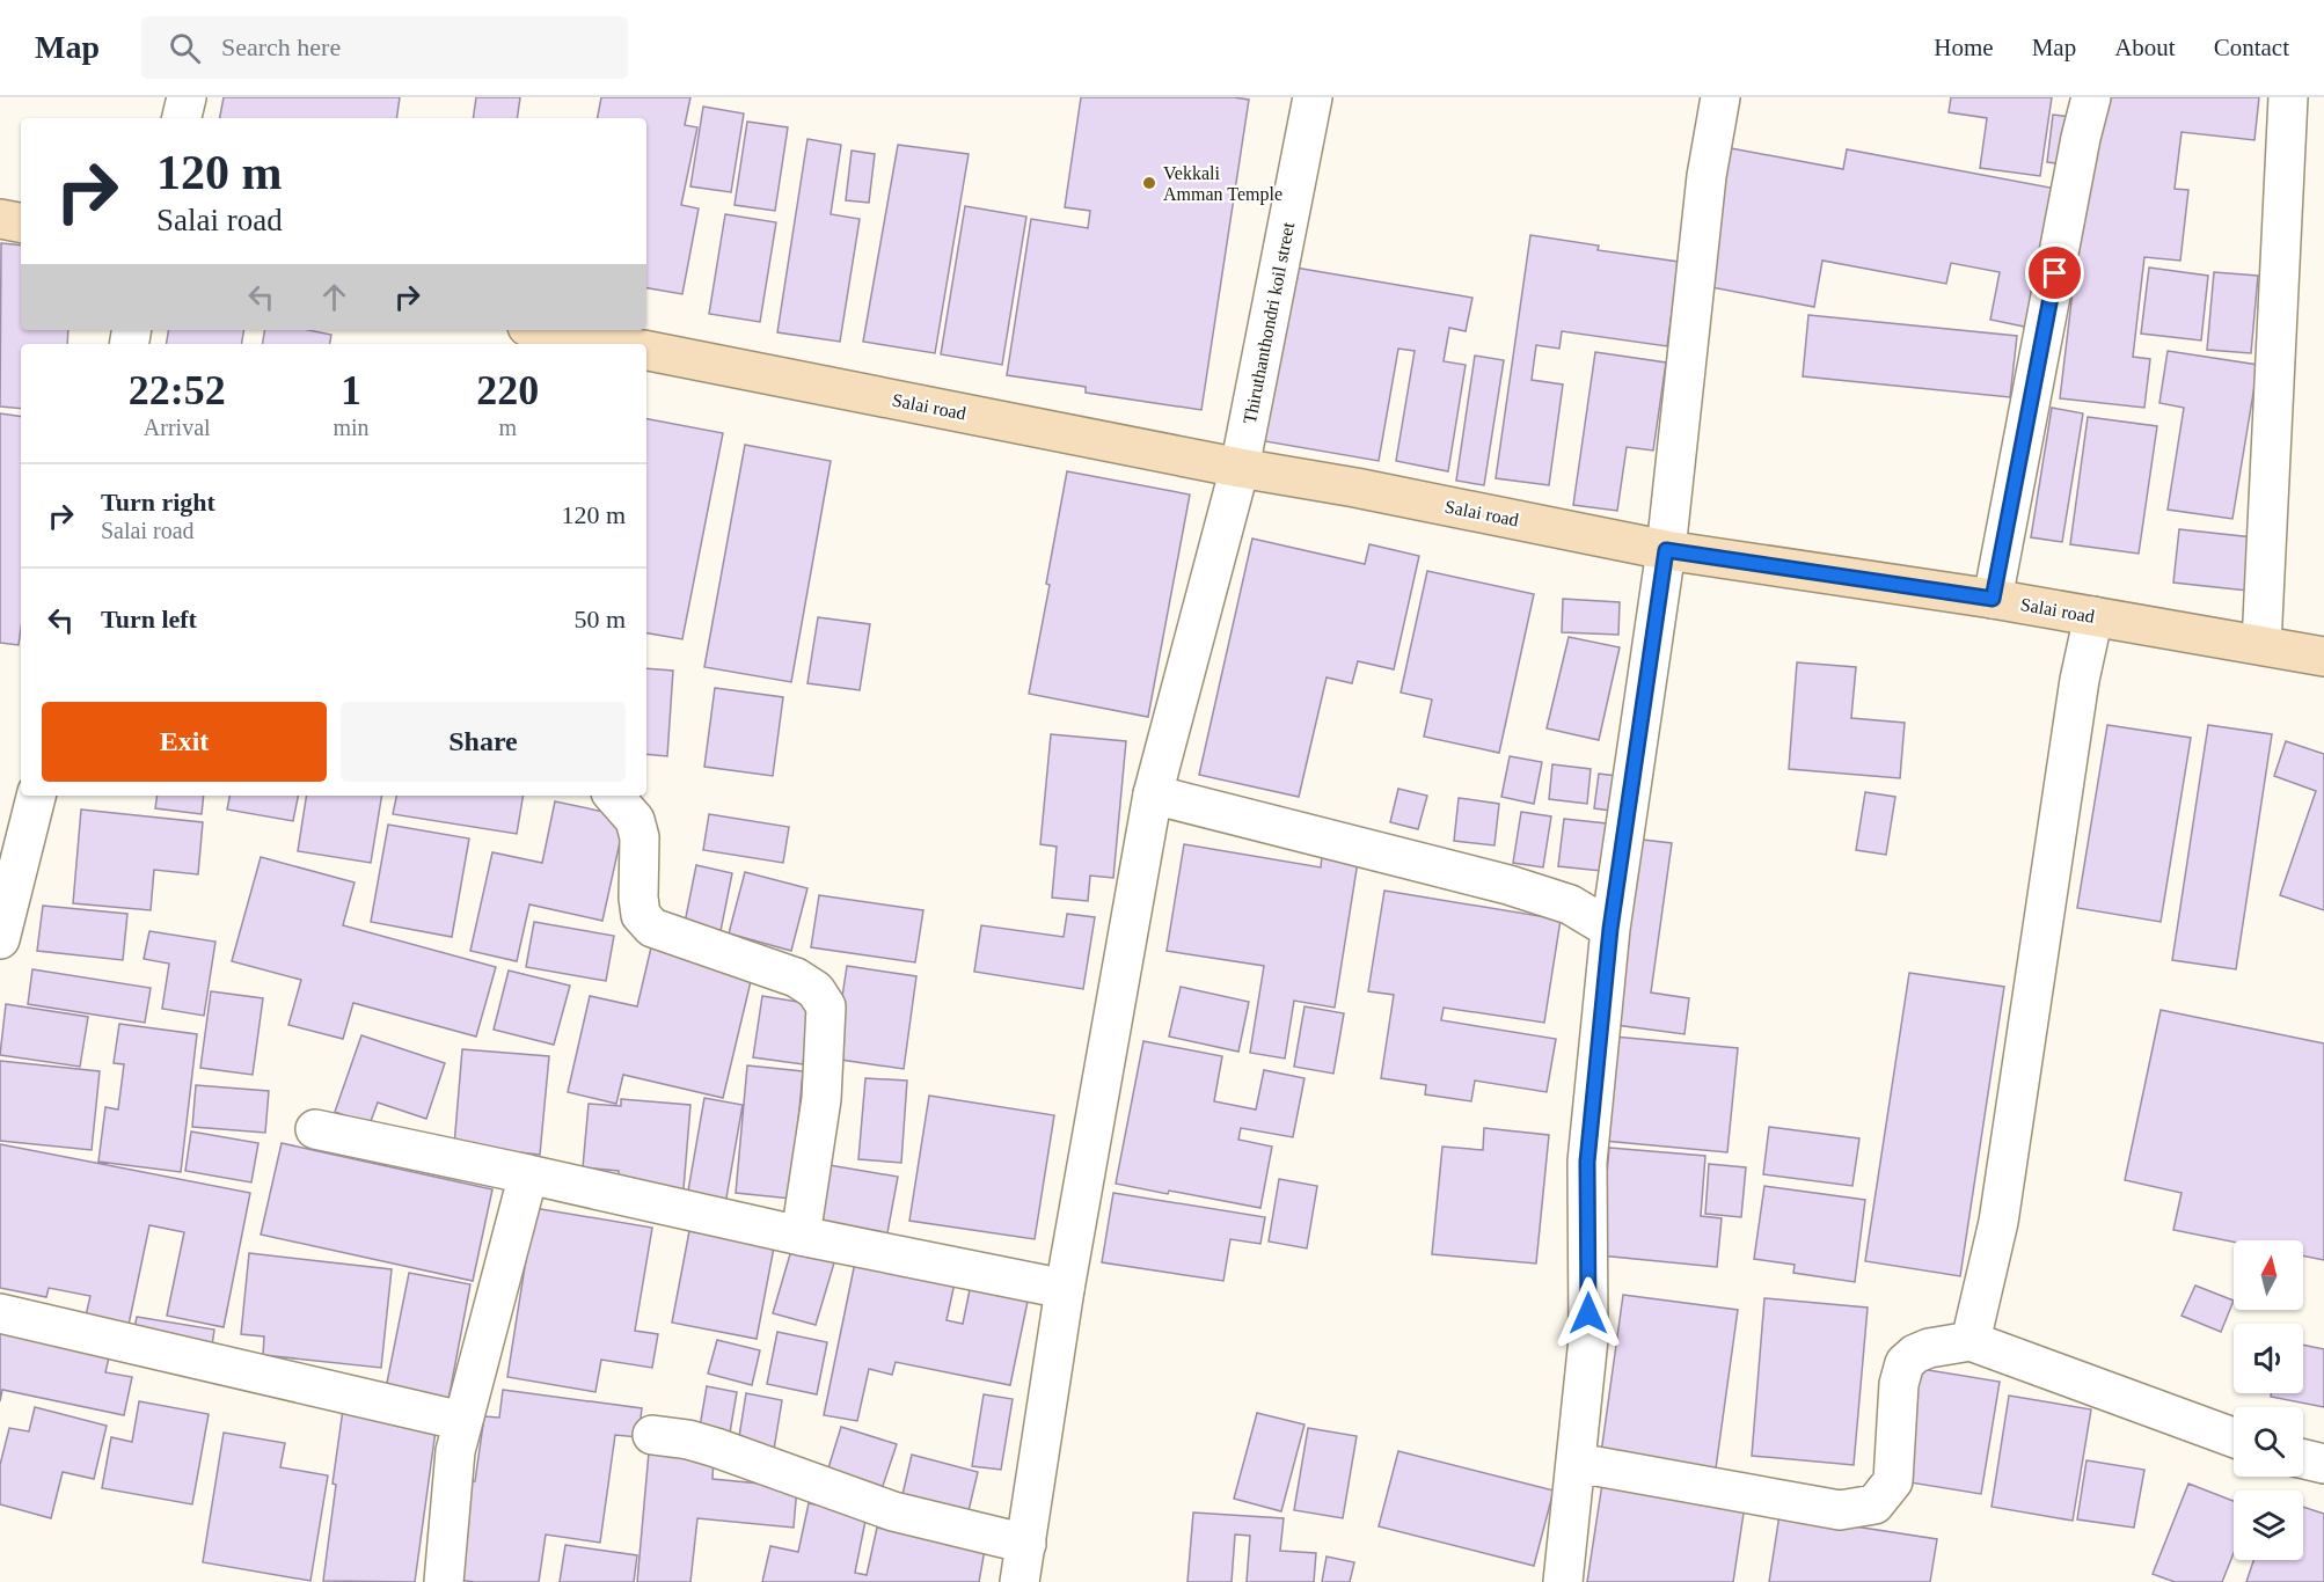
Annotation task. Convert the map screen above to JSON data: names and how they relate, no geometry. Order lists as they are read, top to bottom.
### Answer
{
  "streets": {
    "main road": ["Salai road"],
    "street": ["Thiruthanthondri koil street"]
  },
  "crossings": [
    ["Thiruthanthondri koil street", "Salai road"]
  ],
  "places": ["Vekkali Amman Temple"],
  "north": "top",
  "page": {
    "header": "Map",
    "search": "Search here",
    "nav": [
      "Home",
      "Map",
      "About",
      "Contact"
    ],
    "turn": ["120 m", "Salai road"],
    "eta": [
      "22:52",
      "Arrival",
      "1",
      "min",
      "220",
      "m"
    ],
    "list": [
      {
        "name": "Turn right",
        "note": "Salai road",
        "value": "120 m"
      },
      {
        "name": "Turn left",
        "value": "50 m"
      }
    ],
    "buttons": ["Exit", "Share"]
  }
}
